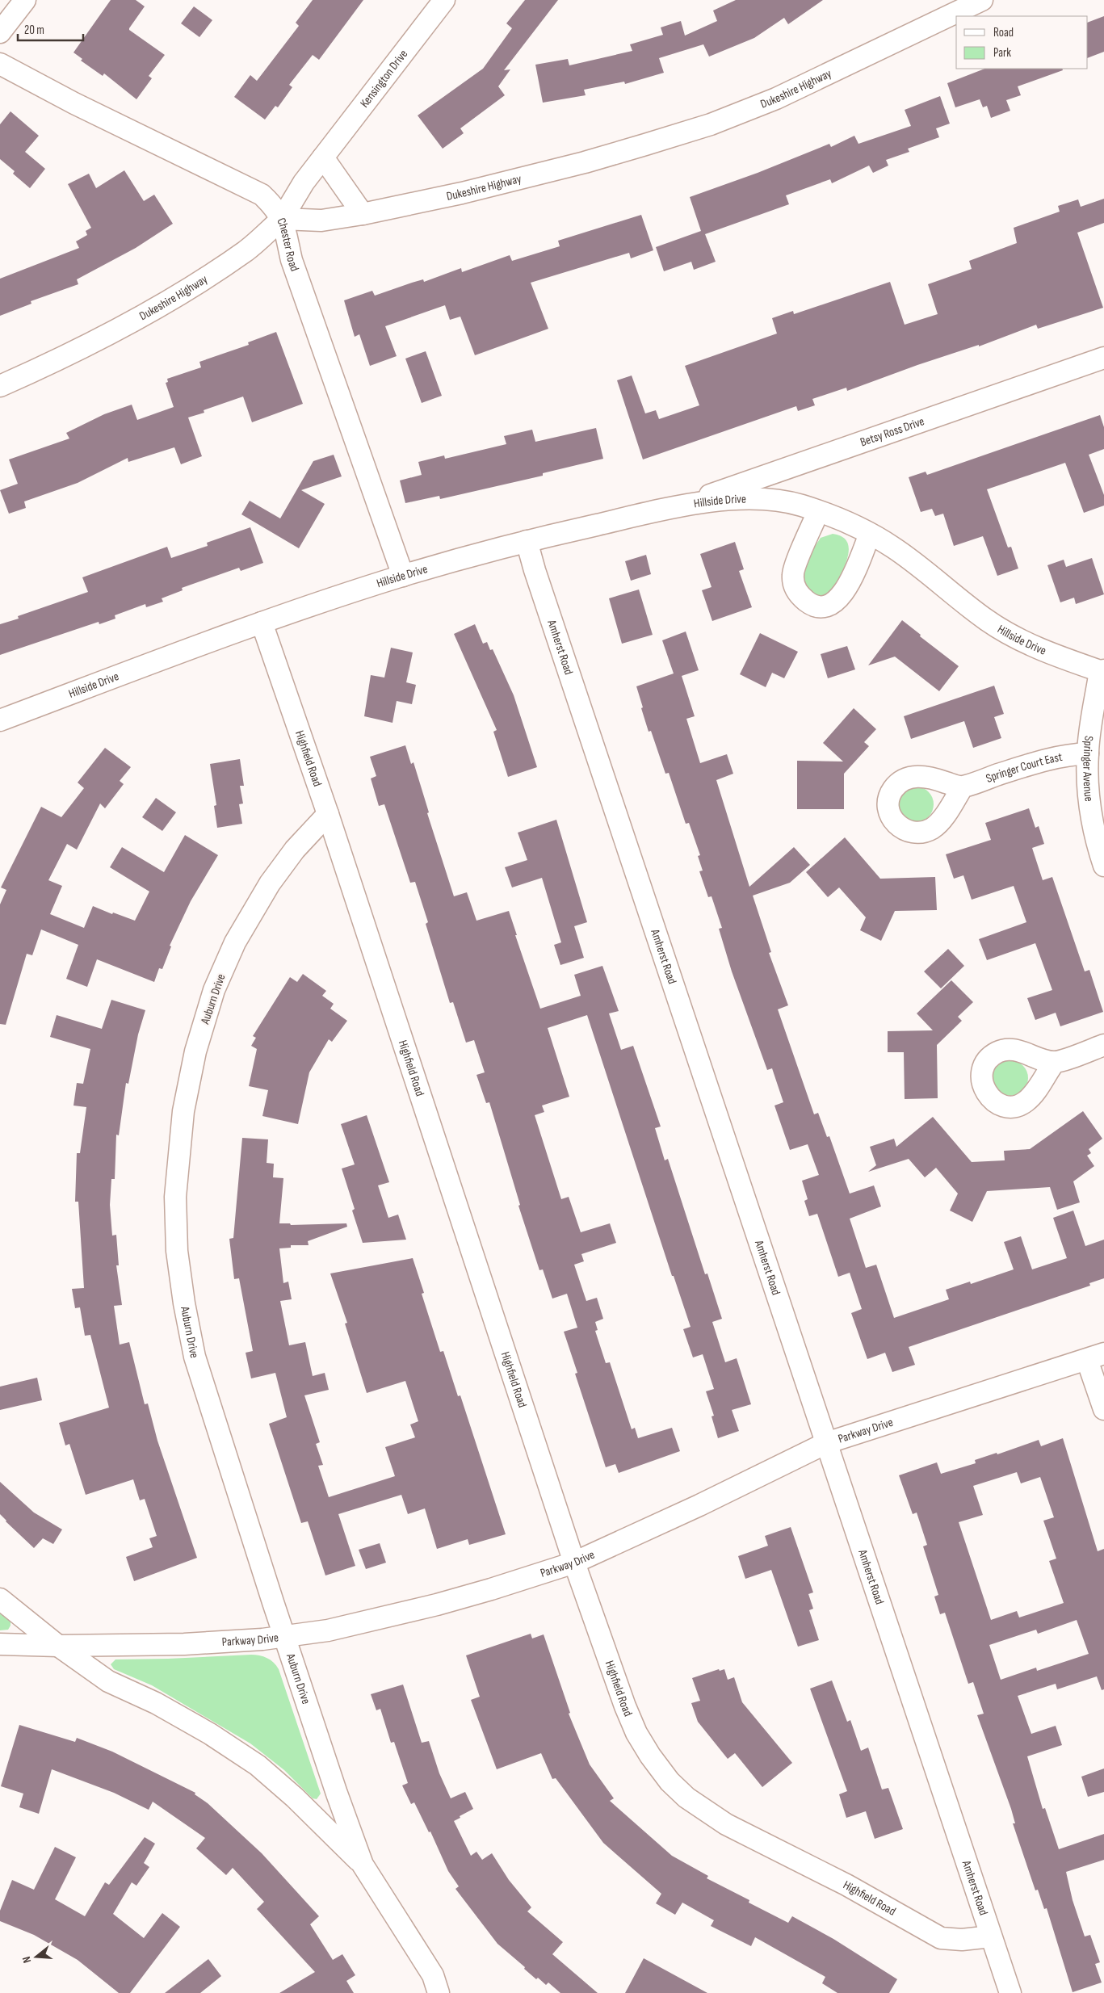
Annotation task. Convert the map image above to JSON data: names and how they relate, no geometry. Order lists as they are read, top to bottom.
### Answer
{
  "streets": {
    "street": [
      "Kensington Drive",
      "Dukeshire Highway",
      "Chester Road",
      "Betsy Ross Drive",
      "Hillside Drive",
      "Amherst Road",
      "Highfield Road",
      "Springer Court East",
      "Springer Avenue",
      "Auburn Drive",
      "Parkway Drive"
    ]
  },
  "crossings": [
    ["Kensington Drive", "Dukeshire Highway"],
    ["Kensington Drive", "Chester Road"],
    ["Dukeshire Highway", "Chester Road"],
    ["Chester Road", "Hillside Drive"],
    ["Betsy Ross Drive", "Hillside Drive"],
    ["Hillside Drive", "Amherst Road"],
    ["Hillside Drive", "Highfield Road"],
    ["Hillside Drive", "Springer Avenue"],
    ["Amherst Road", "Highfield Road"],
    ["Amherst Road", "Parkway Drive"],
    ["Highfield Road", "Auburn Drive"],
    ["Highfield Road", "Parkway Drive"],
    ["Springer Court East", "Springer Avenue"],
    ["Auburn Drive", "Parkway Drive"]
  ],
  "legend": ["Road", "Park"],
  "scale_bar": "20 m",
  "north": "left"
}
